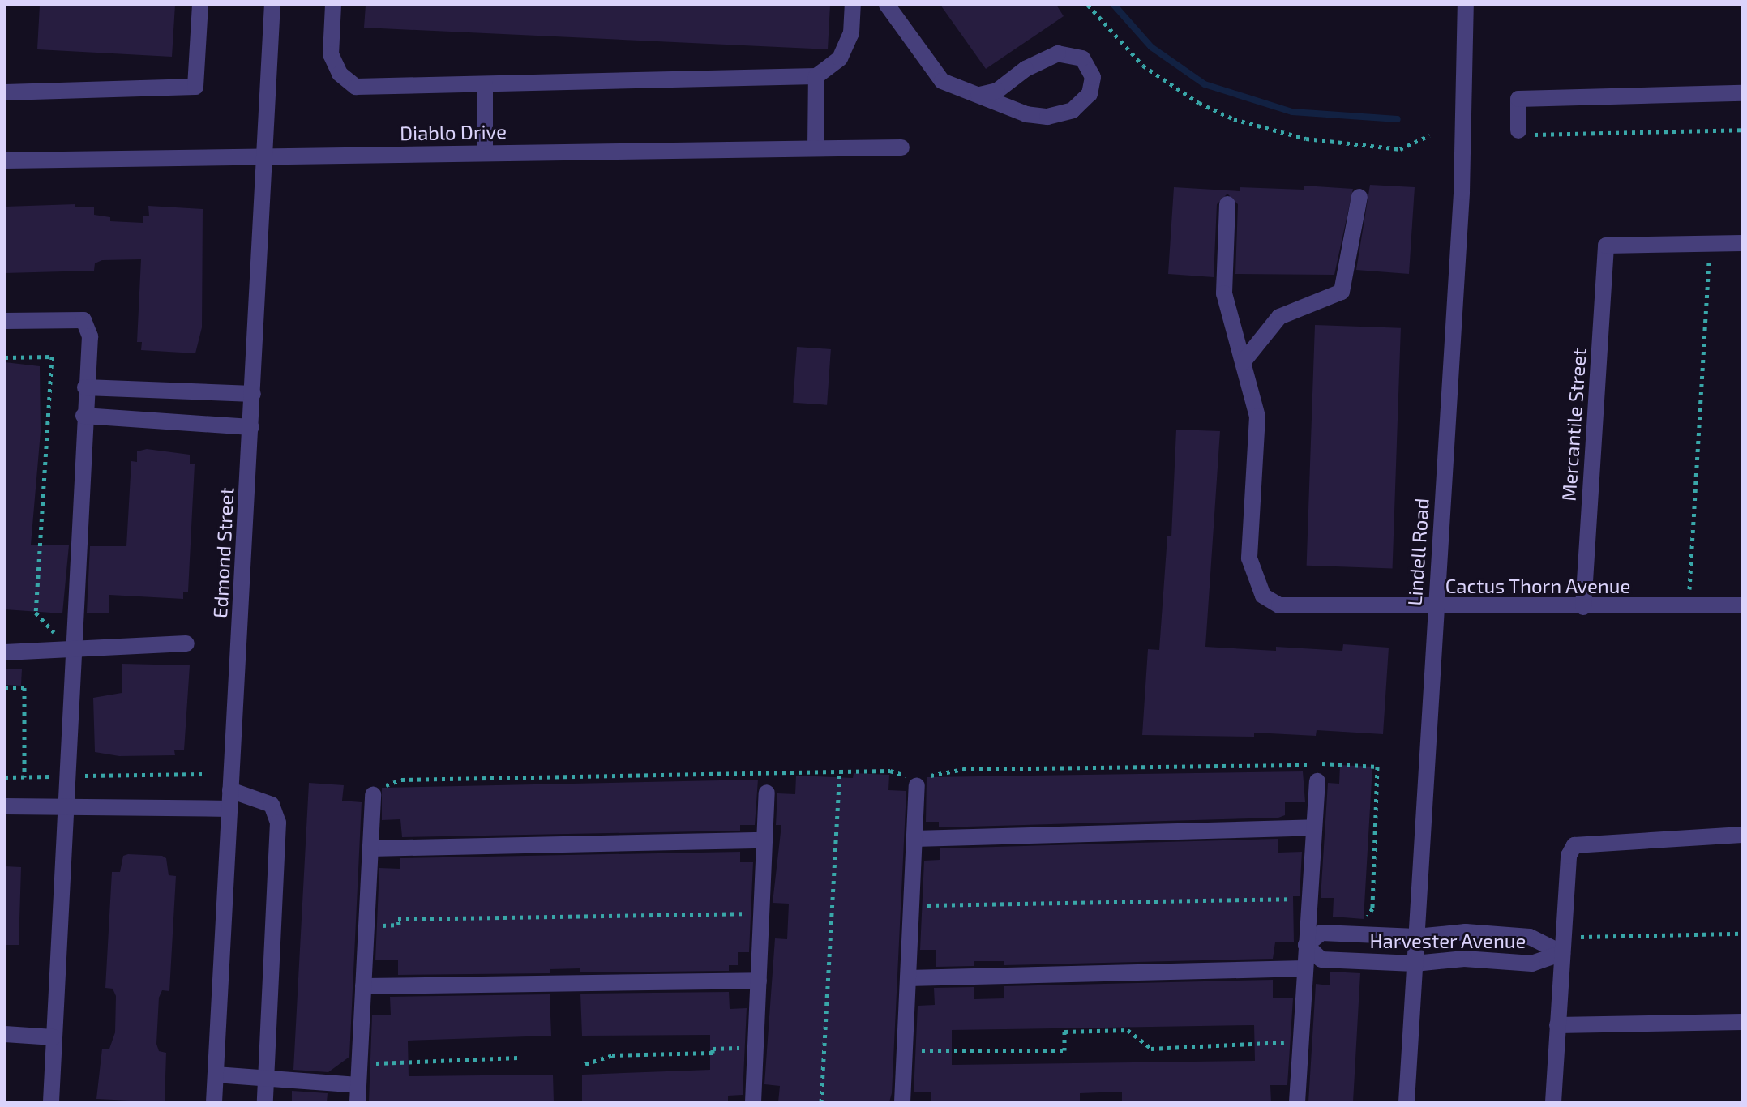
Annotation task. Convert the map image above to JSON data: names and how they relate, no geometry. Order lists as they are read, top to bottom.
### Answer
{
  "streets": {
    "street": [
      "Diablo Drive",
      "Mercantile Street",
      "Lindell Road",
      "Edmond Street",
      "Cactus Thorn Avenue",
      "Harvester Avenue"
    ]
  },
  "crossings": [
    ["Diablo Drive", "Edmond Street"],
    ["Mercantile Street", "Cactus Thorn Avenue"],
    ["Lindell Road", "Cactus Thorn Avenue"],
    ["Lindell Road", "Harvester Avenue"]
  ]
}
